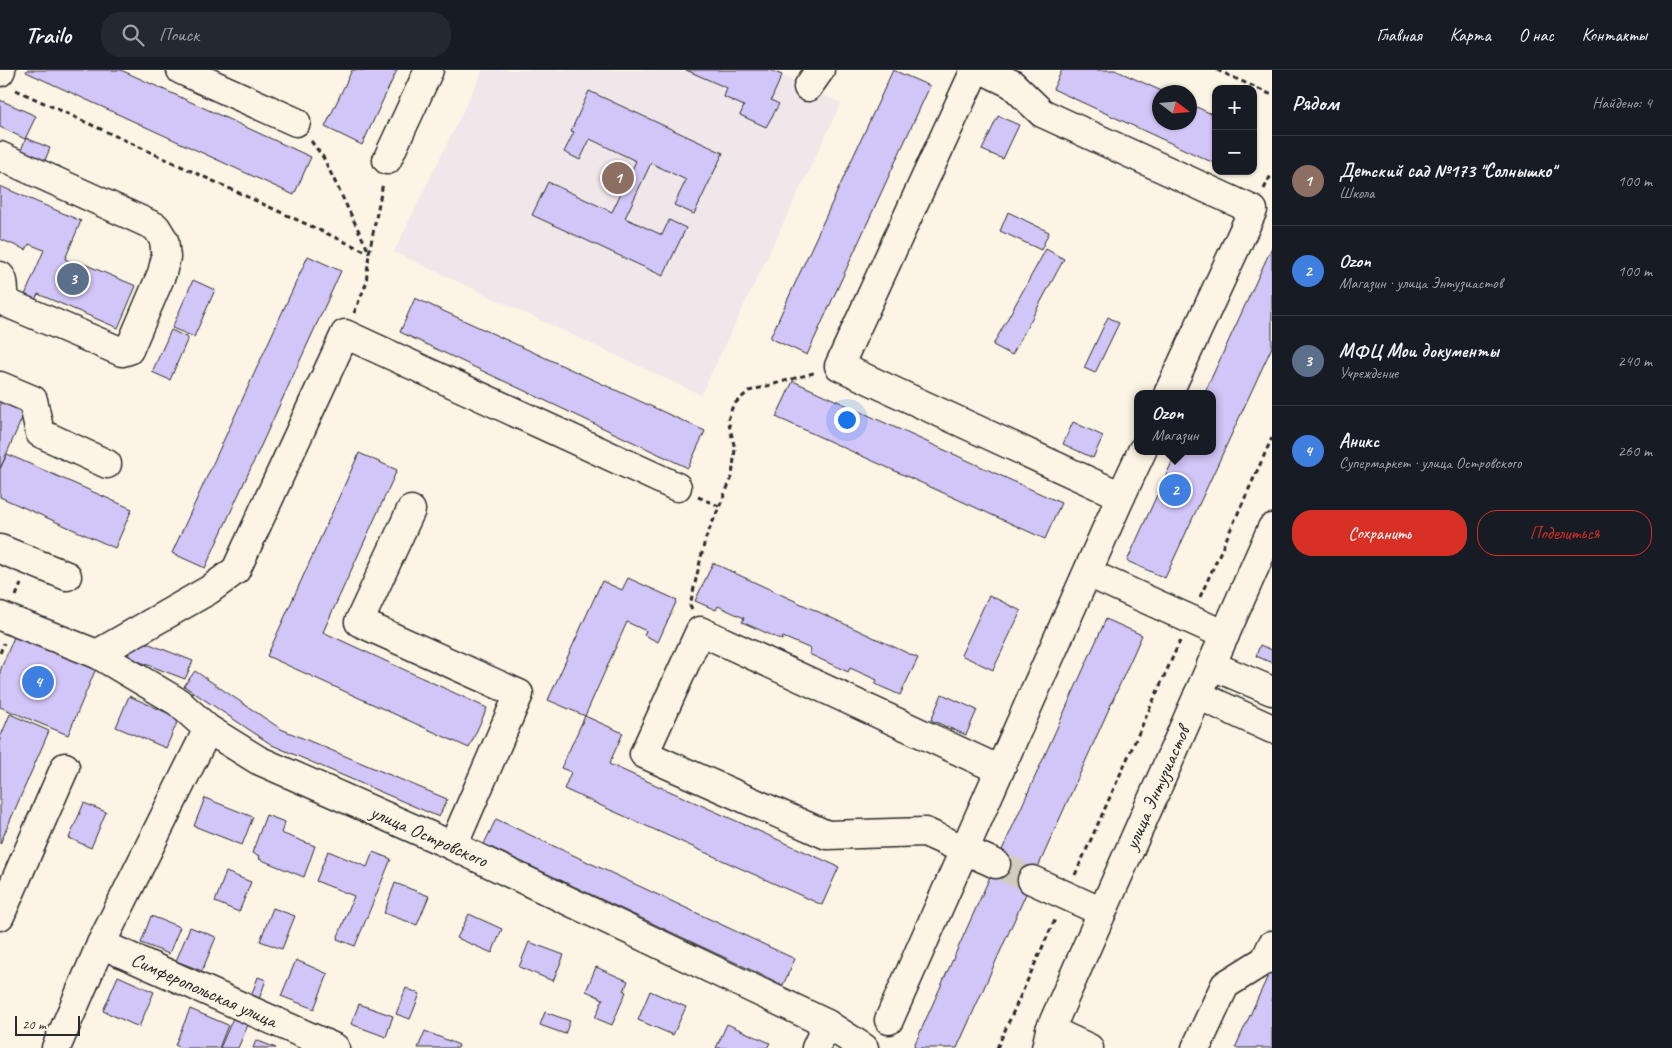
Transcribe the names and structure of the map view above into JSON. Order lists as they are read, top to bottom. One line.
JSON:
{"streets":{"street":["улица Энтузиастов","улица Островского","Симферопольская улица"]},"scale_bar":"20 m","north":"right","page":{"header":"Trailo","search":"Поиск","nav":["Главная","Карта","О нас","Контакты"],"heading":["Рядом","Найдено: 4"],"map_buttons":["+","−"],"list":[{"mark":"1","name":"Детский сад №173 \"Солнышко\"","note":"Школа","value":"100 m"},{"mark":"2","name":"Ozon","note":"Магазин · улица Энтузиастов","value":"100 m"},{"mark":"3","name":"МФЦ Мои документы","note":"Учреждение","value":"240 m"},{"mark":"4","name":"Аникс","note":"Супермаркет · улица Островского","value":"260 m"}],"pins":["1","3","2","4"],"popup":["Ozon","Магазин"],"buttons":["Сохранить","Поделиться"],"scale":"20 m"}}
